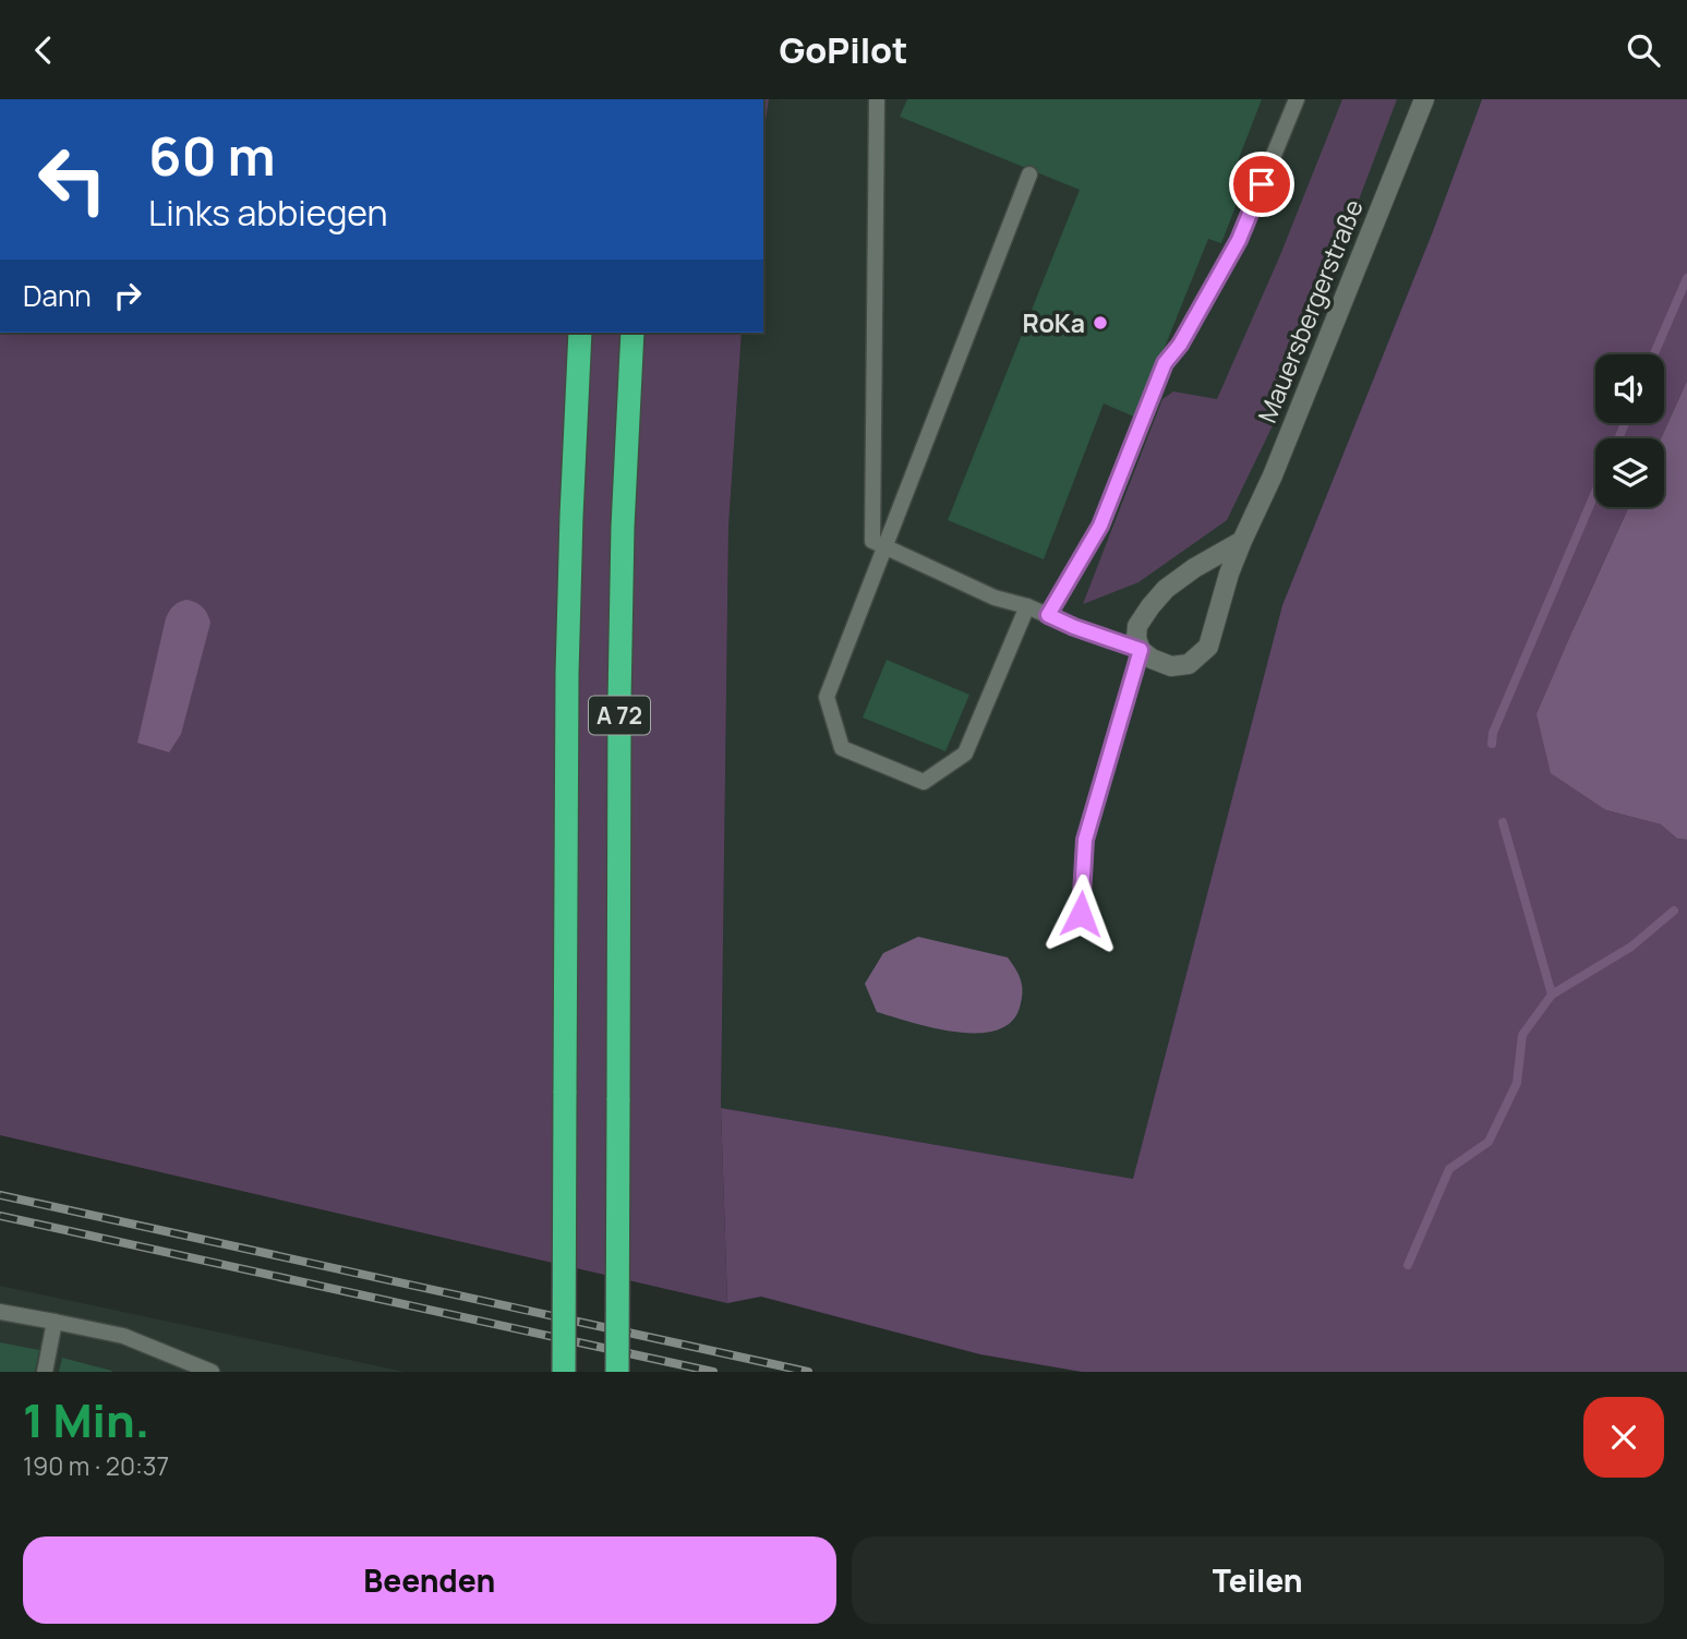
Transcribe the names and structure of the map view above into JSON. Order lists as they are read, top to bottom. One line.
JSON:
{"streets":{"highway":["A 72"],"street":["Mauersbergerstraße"]},"places":["RoKa"],"page":{"header":"GoPilot","turn":["60 m","Links abbiegen"],"then":"Dann","heading":["1 Min.","190 m · 20:37"],"buttons":["Beenden","Teilen"]}}
